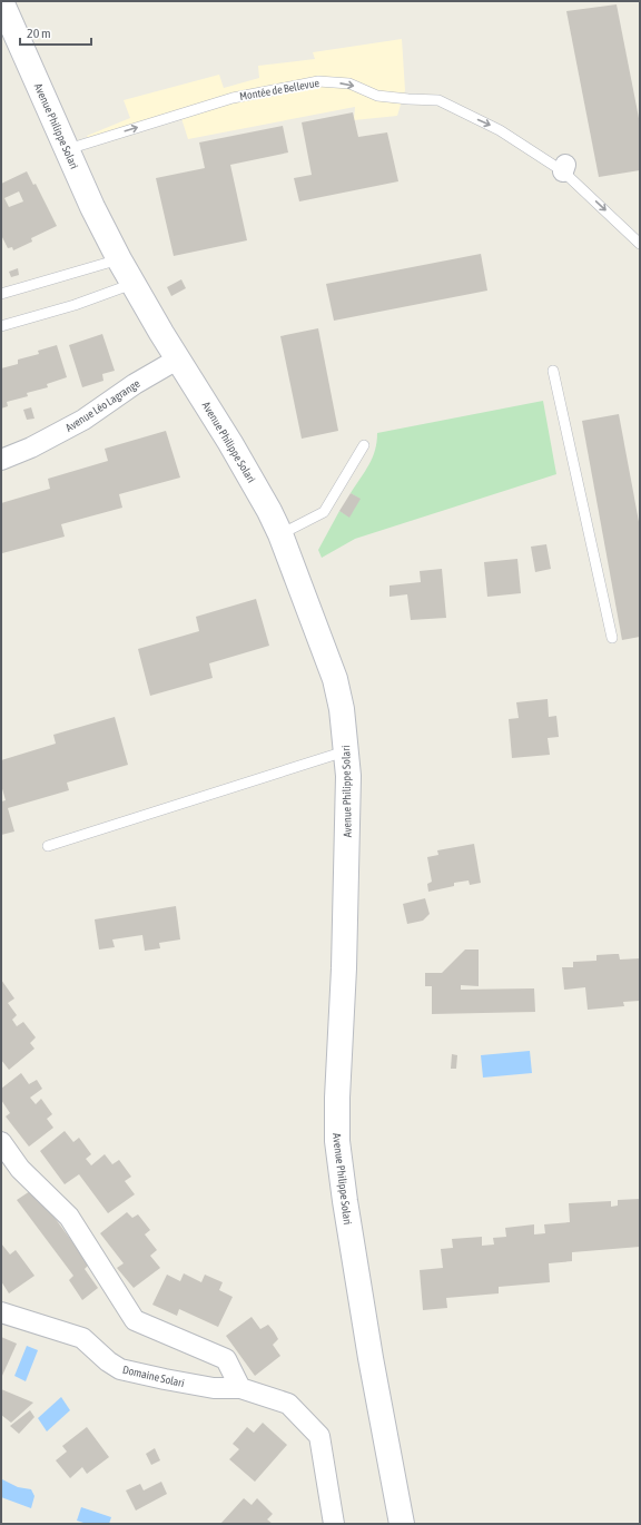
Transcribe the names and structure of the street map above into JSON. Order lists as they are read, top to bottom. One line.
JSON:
{"streets":{"main road":["Avenue Philippe Solari"],"street":["Avenue Léo Lagrange","Domaine Solari"],"lane":["Montée de Bellevue"]},"crossings":[["Montée de Bellevue","Avenue Philippe Solari"],["Avenue Philippe Solari","Avenue Léo Lagrange"]],"one_way":["Montée de Bellevue"],"scale_bar":"20 m"}
